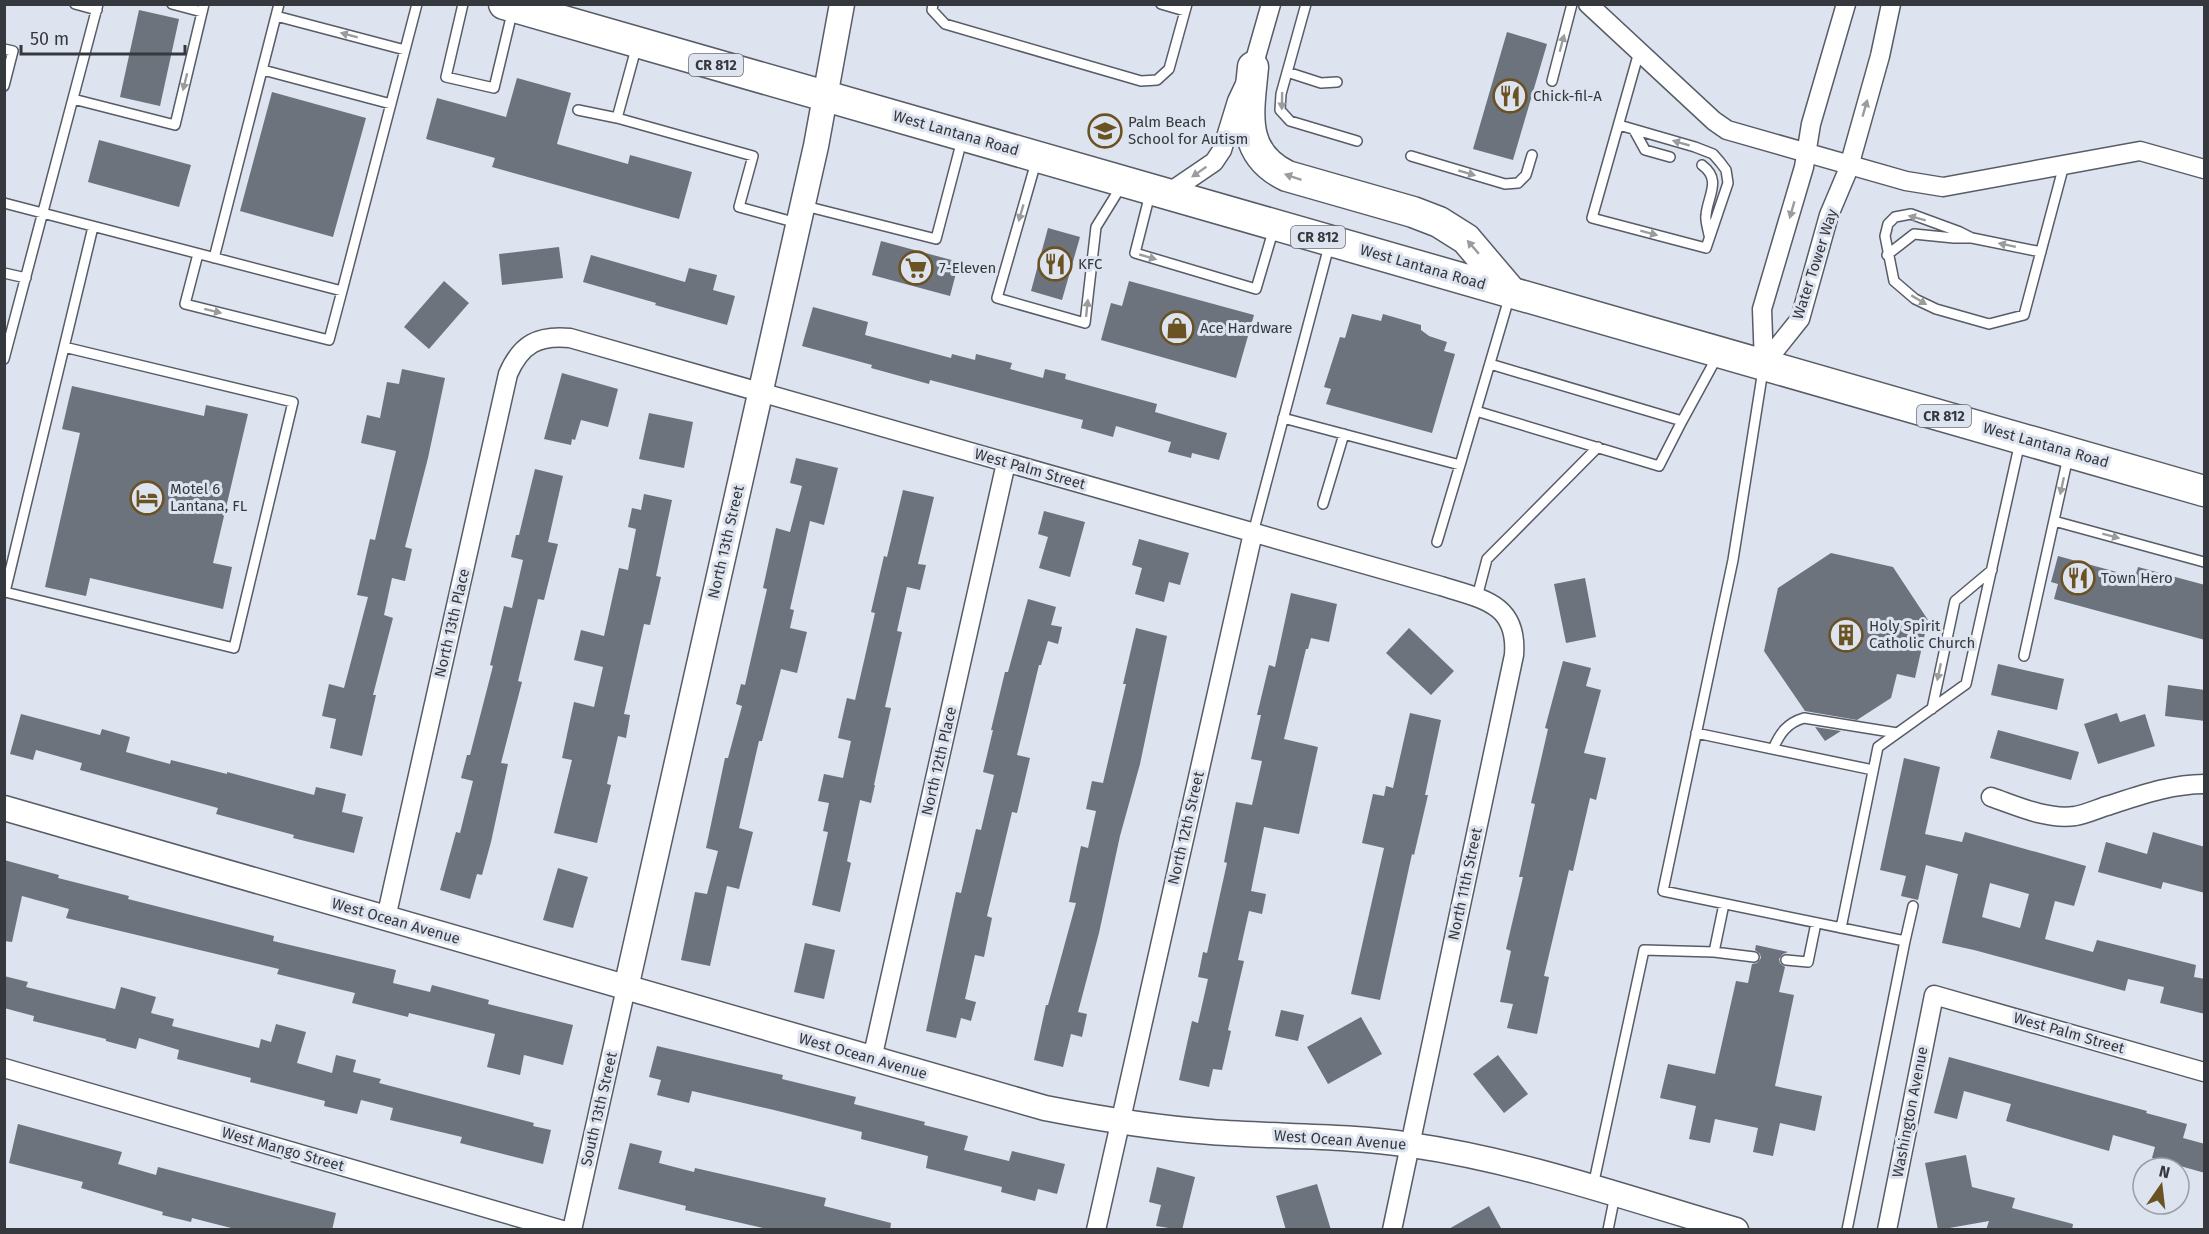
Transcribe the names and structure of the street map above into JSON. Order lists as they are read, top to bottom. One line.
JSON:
{"streets":{"main road":["CR 812","West Lantana Road"],"street":["Water Tower Way","West Palm Street","North 13th Street","North 13th Place","North 12th Place","North 12th Street","North 11th Street","West Ocean Avenue","South 13th Street","Washington Avenue","West Mango Street"]},"crossings":[["West Lantana Road","Water Tower Way"],["West Lantana Road","North 13th Street"],["West Palm Street","North 13th Street"],["West Palm Street","North 13th Place"],["West Palm Street","North 12th Place"],["West Palm Street","North 12th Street"],["West Palm Street","North 11th Street"],["West Palm Street","Washington Avenue"],["North 13th Street","West Ocean Avenue"],["North 13th Street","South 13th Street"],["North 13th Place","West Ocean Avenue"],["North 12th Place","West Ocean Avenue"],["North 12th Street","West Ocean Avenue"],["North 11th Street","West Ocean Avenue"],["West Ocean Avenue","South 13th Street"]],"places":{"restaurant":["Chick-fil-A","KFC","Town Hero"],"school or university":["Palm Beach School for Autism"],"supermarket":["7-Eleven"],"shop":["Ace Hardware"],"hotel":["Motel 6 Lantana, FL"],"building":["Holy Spirit Catholic Church"]},"scale_bar":"50 m","north":"top"}
